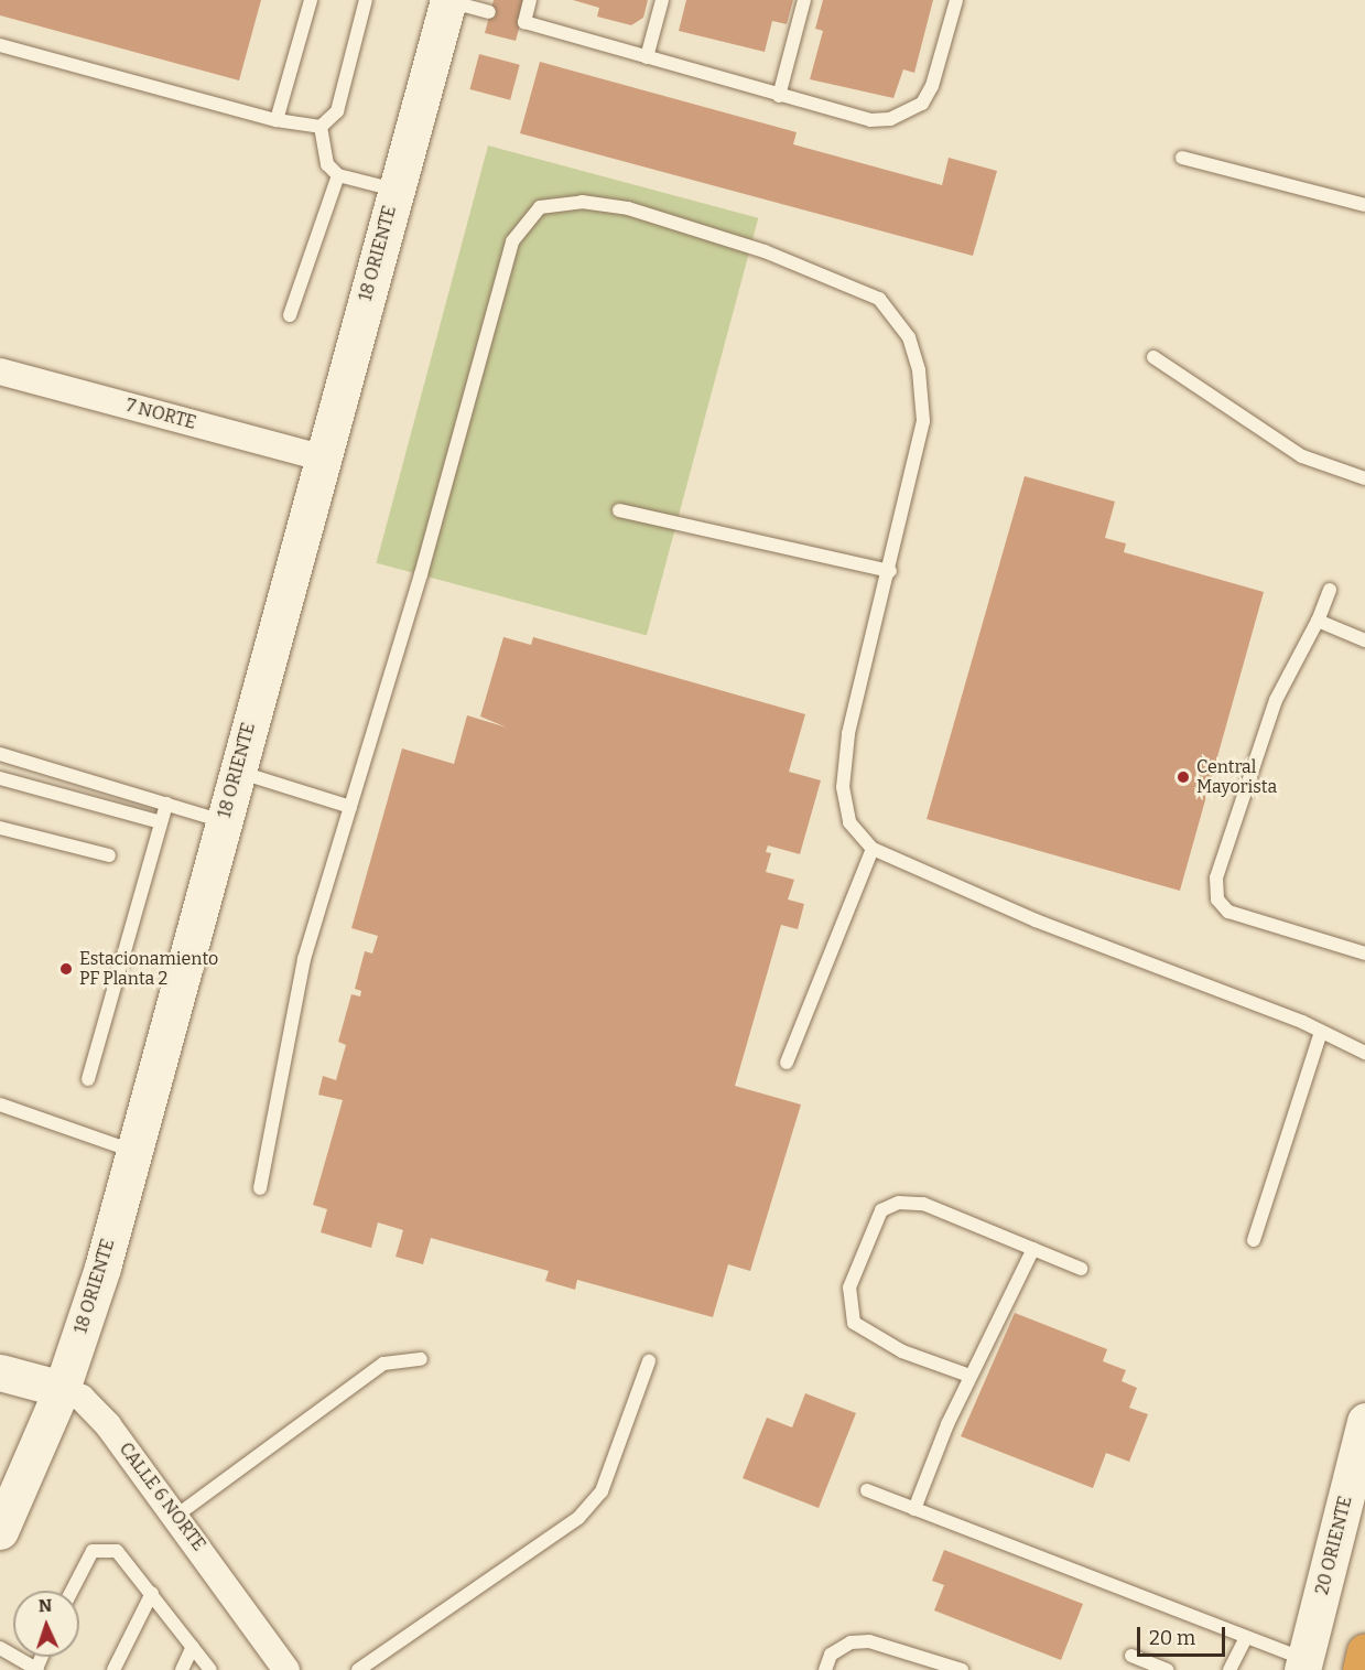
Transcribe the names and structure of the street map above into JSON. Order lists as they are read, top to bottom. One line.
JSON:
{"streets":{"street":["18 ORIENTE","7 NORTE","CALLE 6 NORTE","20 ORIENTE"]},"crossings":[["18 ORIENTE","7 NORTE"],["18 ORIENTE","CALLE 6 NORTE"]],"places":["Central Mayorista","Estacionamiento PF Planta 2"],"scale_bar":"20 m","north":"top"}
